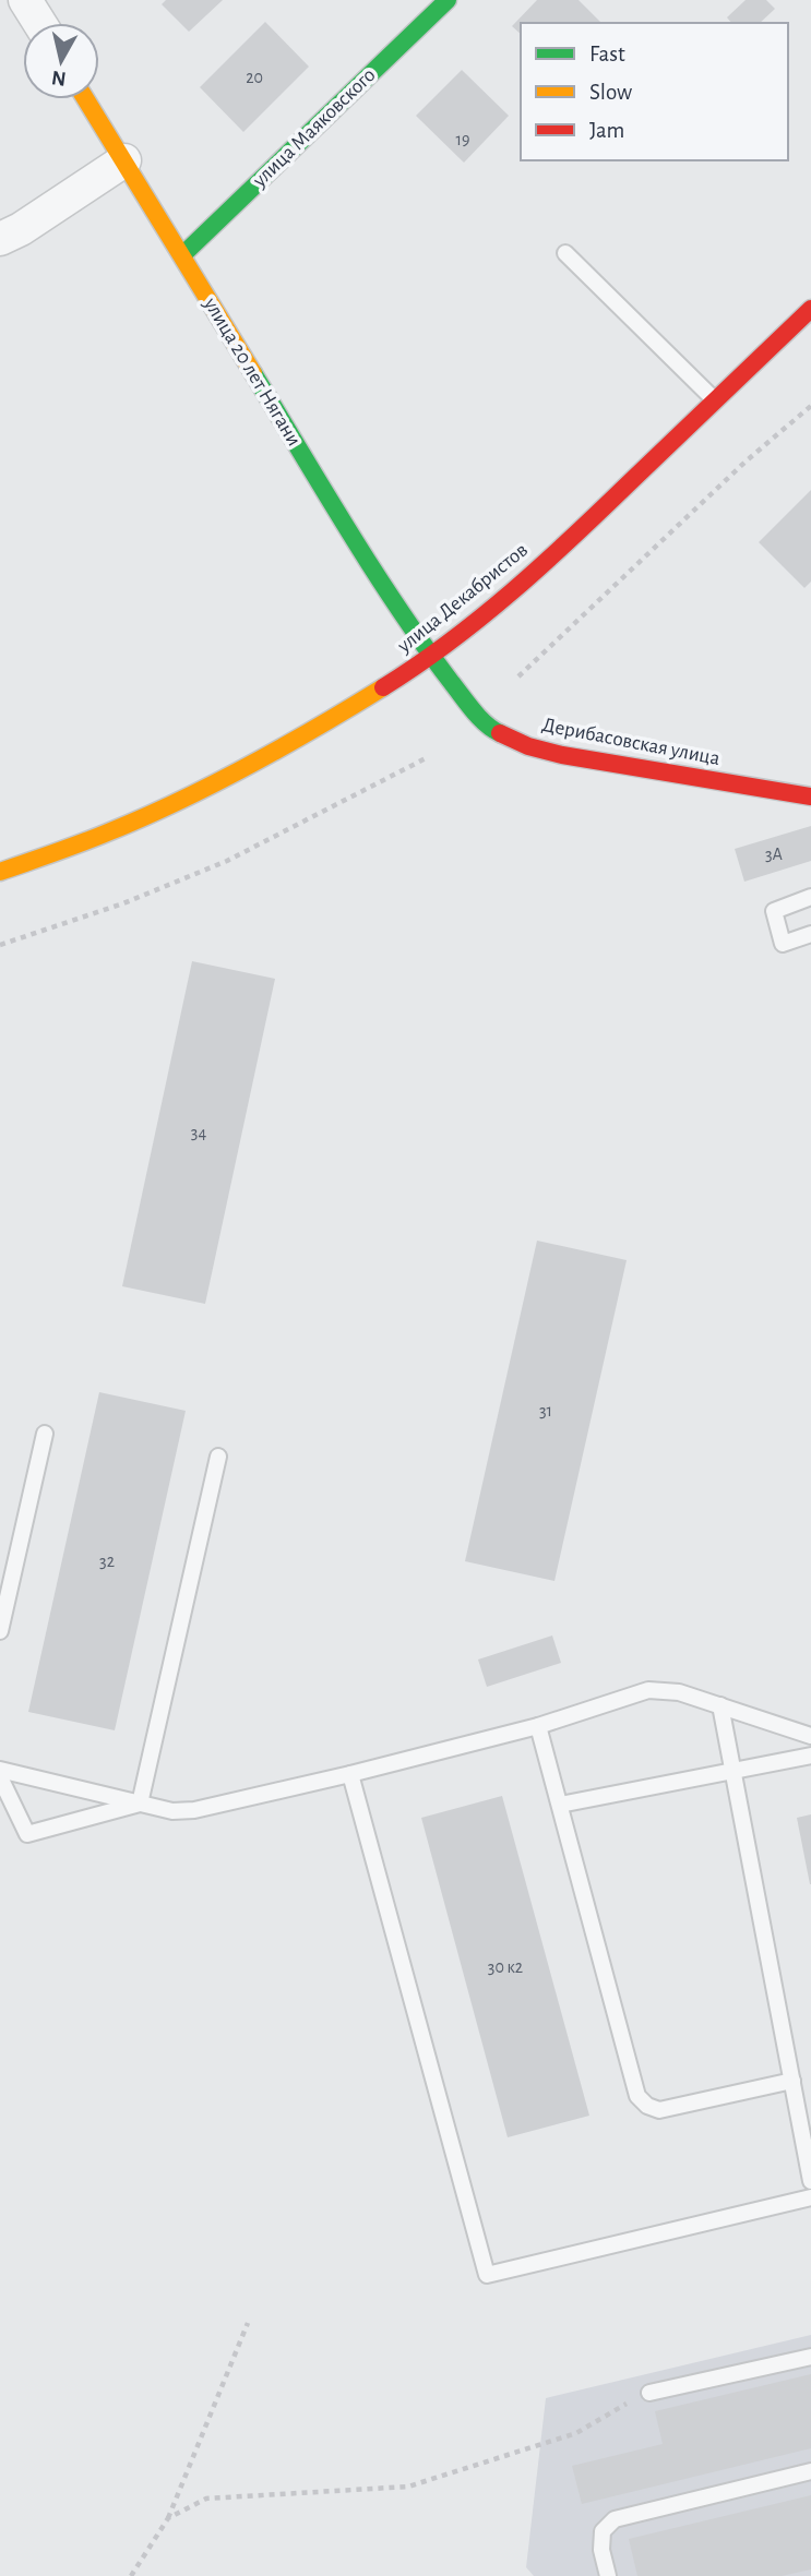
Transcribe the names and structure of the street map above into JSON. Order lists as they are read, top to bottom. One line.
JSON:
{"streets":{"street":["улица Маяковского","улица 20 лет Нягани","улица Декабристов","Дерибасовская улица"]},"crossings":[["улица Маяковского","улица 20 лет Нягани"],["улица 20 лет Нягани","улица Декабристов"],["улица 20 лет Нягани","Дерибасовская улица"],["улица Декабристов","Дерибасовская улица"]],"house_numbers":["20","19","3А","34","31","32","30 к2"],"legend":["Fast","Slow","Jam"],"north":"bottom"}
